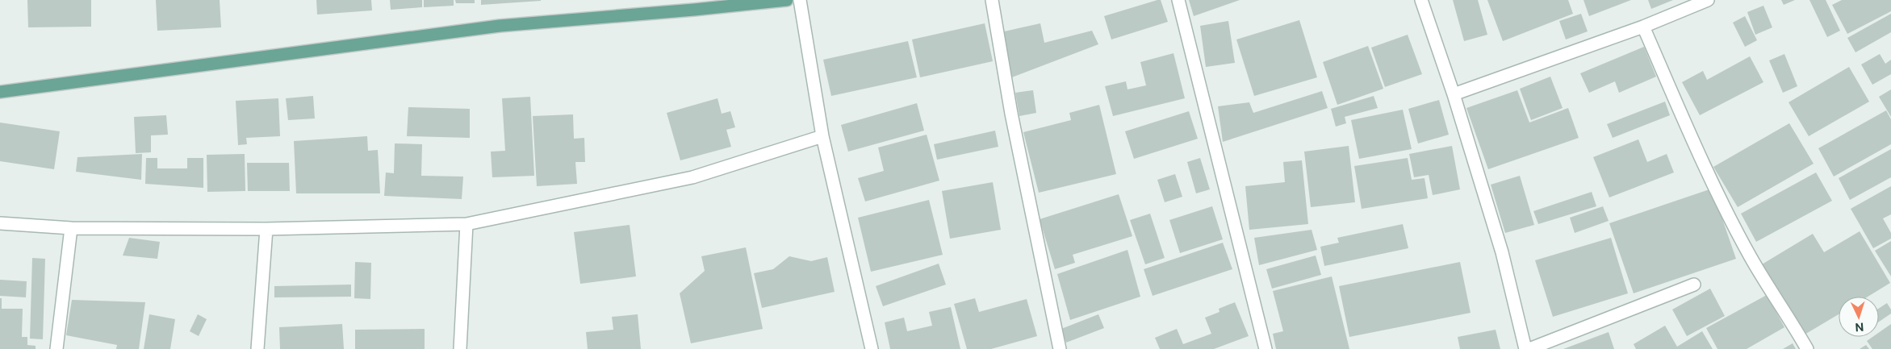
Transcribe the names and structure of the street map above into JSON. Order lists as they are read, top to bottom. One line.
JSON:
{"north":"bottom"}
